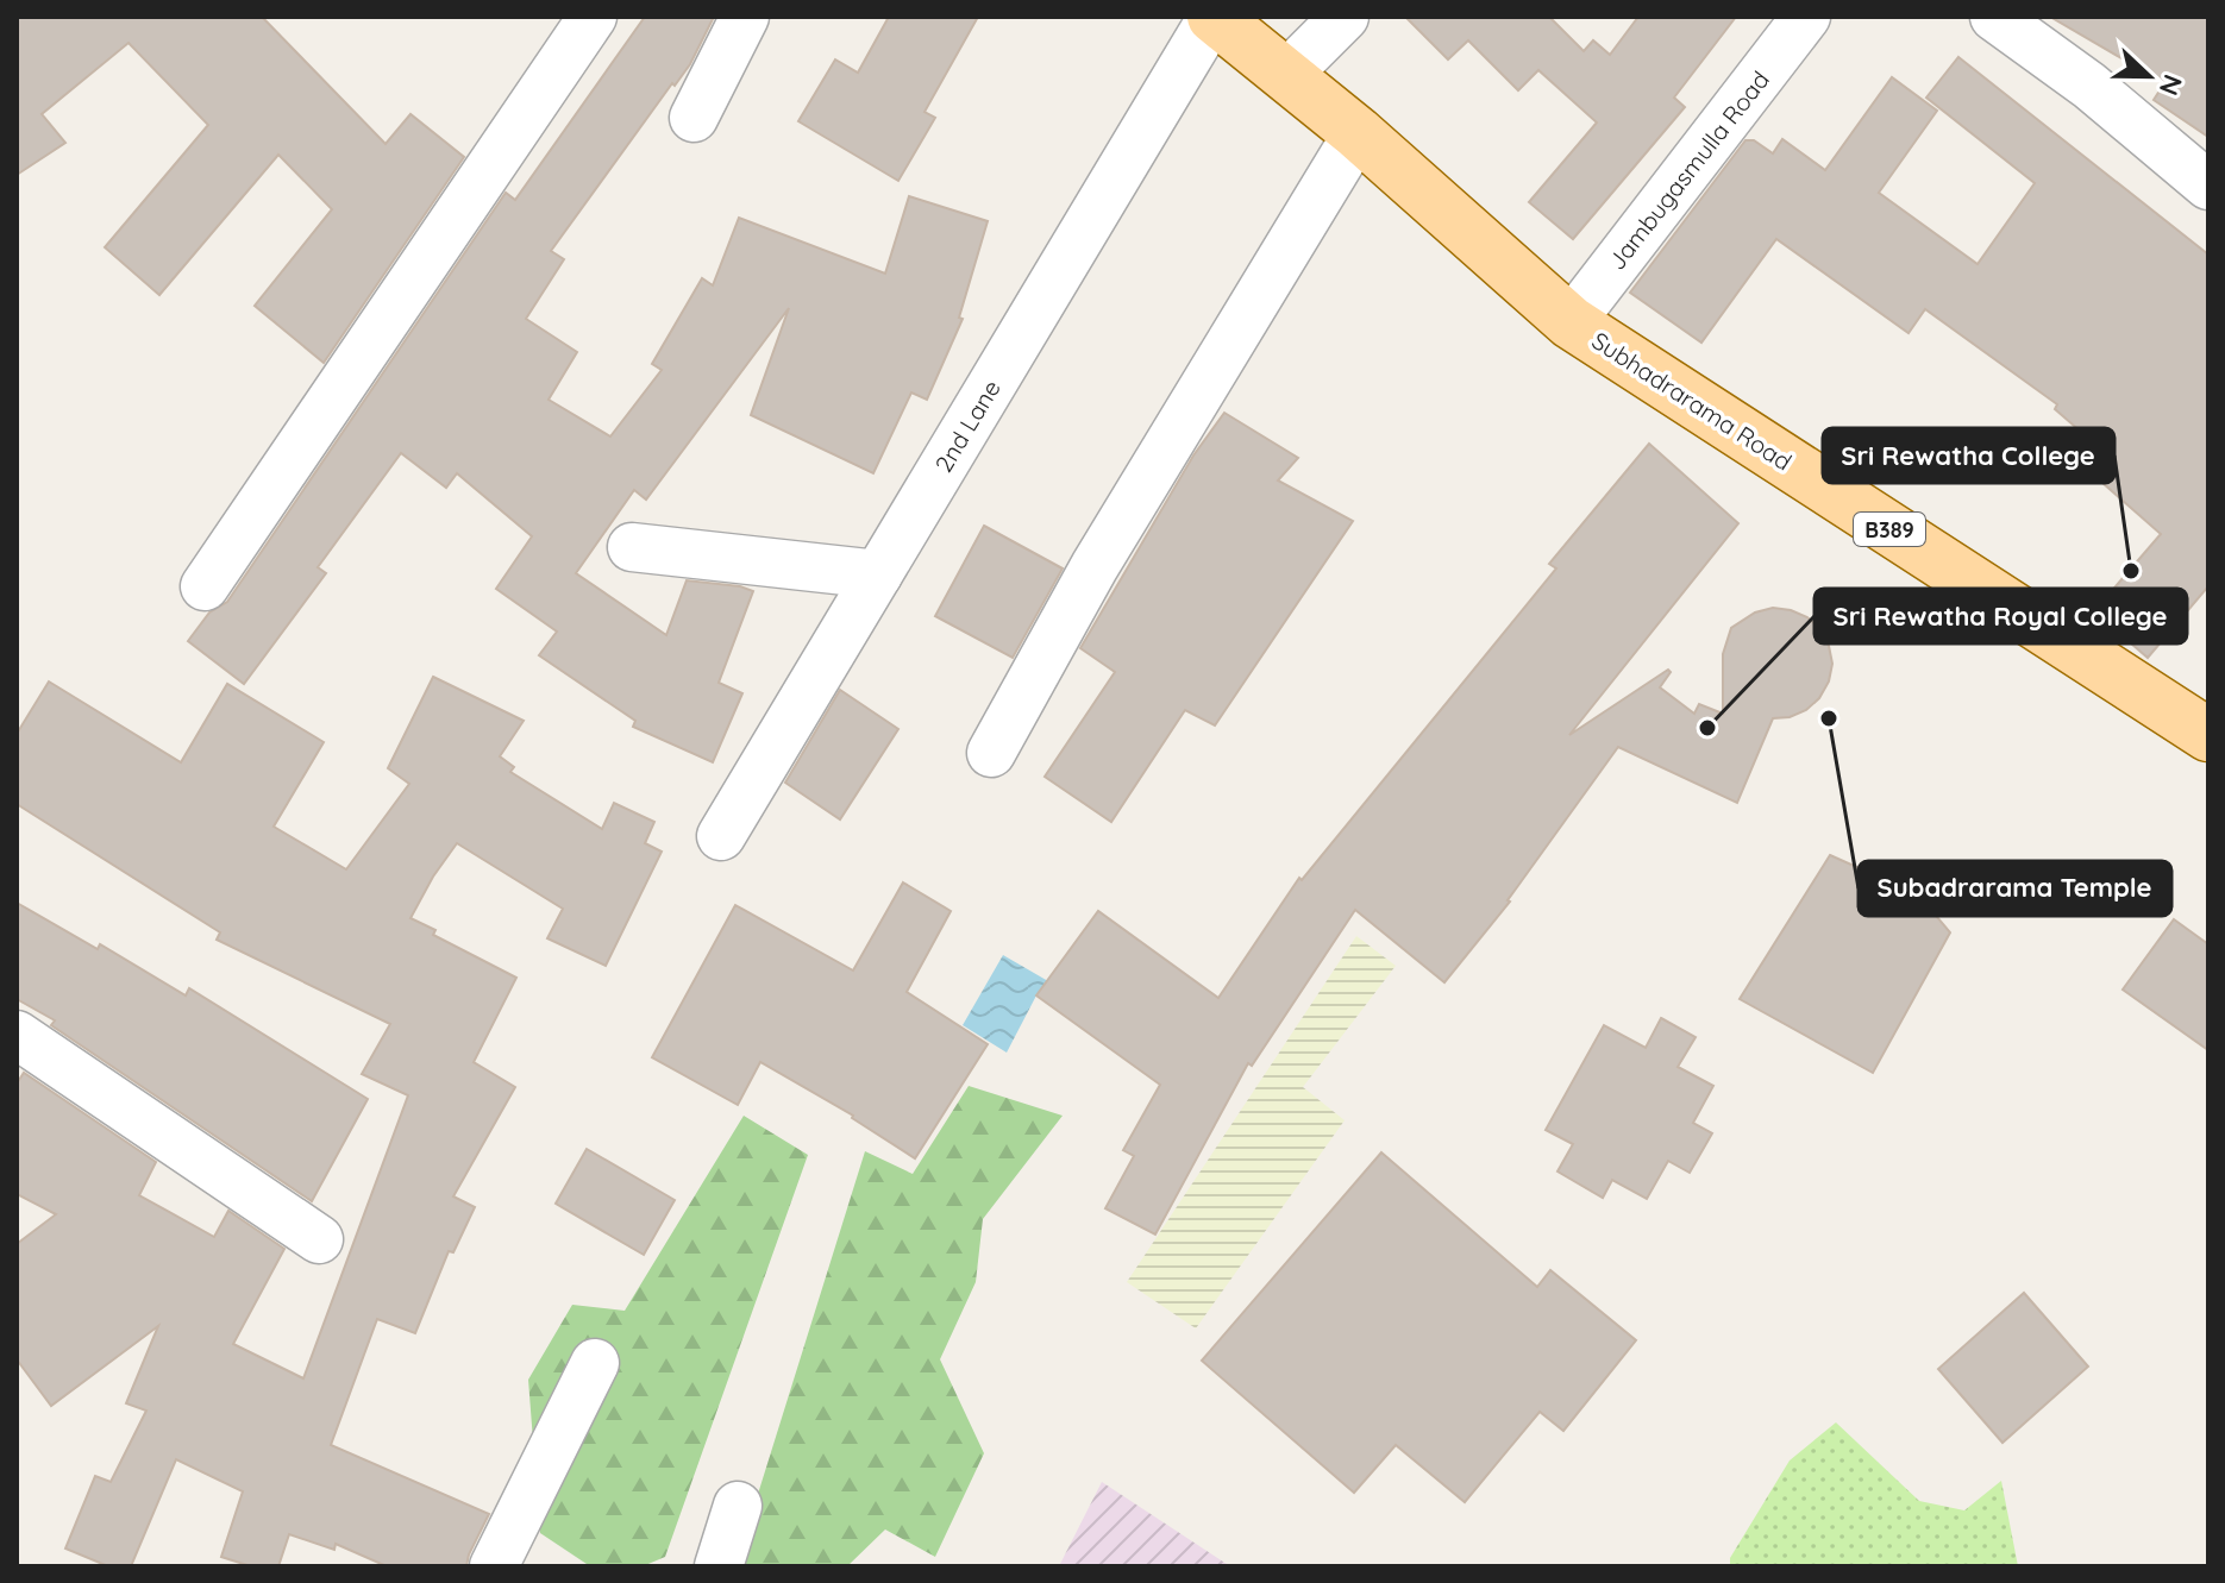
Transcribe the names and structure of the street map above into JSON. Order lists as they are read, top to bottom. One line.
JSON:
{"streets":{"main road":["Subhadrarama Road","B389"],"street":["Jambugasmulla Road","2nd Lane"]},"crossings":[["Jambugasmulla Road","Subhadrarama Road"],["Subhadrarama Road","2nd Lane"]],"places":["Sri Rewatha College","Subadrarama Temple","Sri Rewatha Royal College"],"north":"right"}
